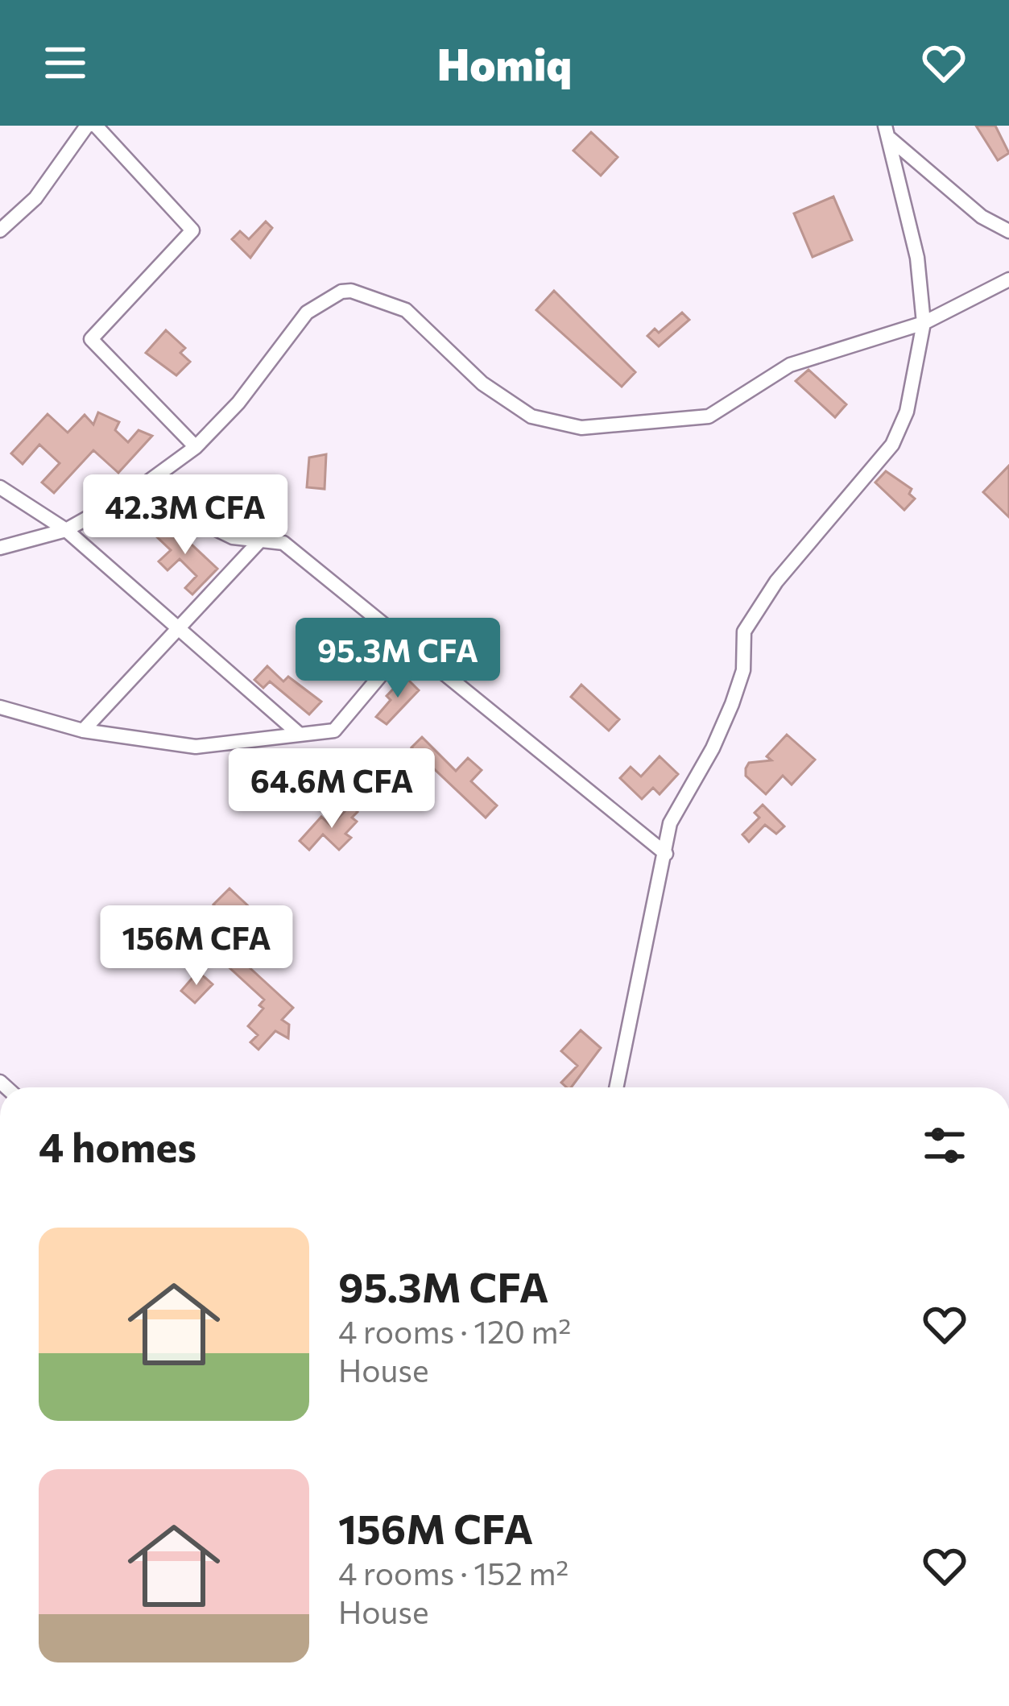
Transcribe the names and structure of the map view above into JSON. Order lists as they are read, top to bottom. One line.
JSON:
{"page":{"header":"Homiq","price":["42.3M CFA","95.3M CFA","64.6M CFA","156M CFA"],"heading":"4 homes","list":[{"name":"95.3M CFA","note":"4 rooms · 120 m² · House"},{"name":"156M CFA","note":"4 rooms · 152 m² · House"}]}}
